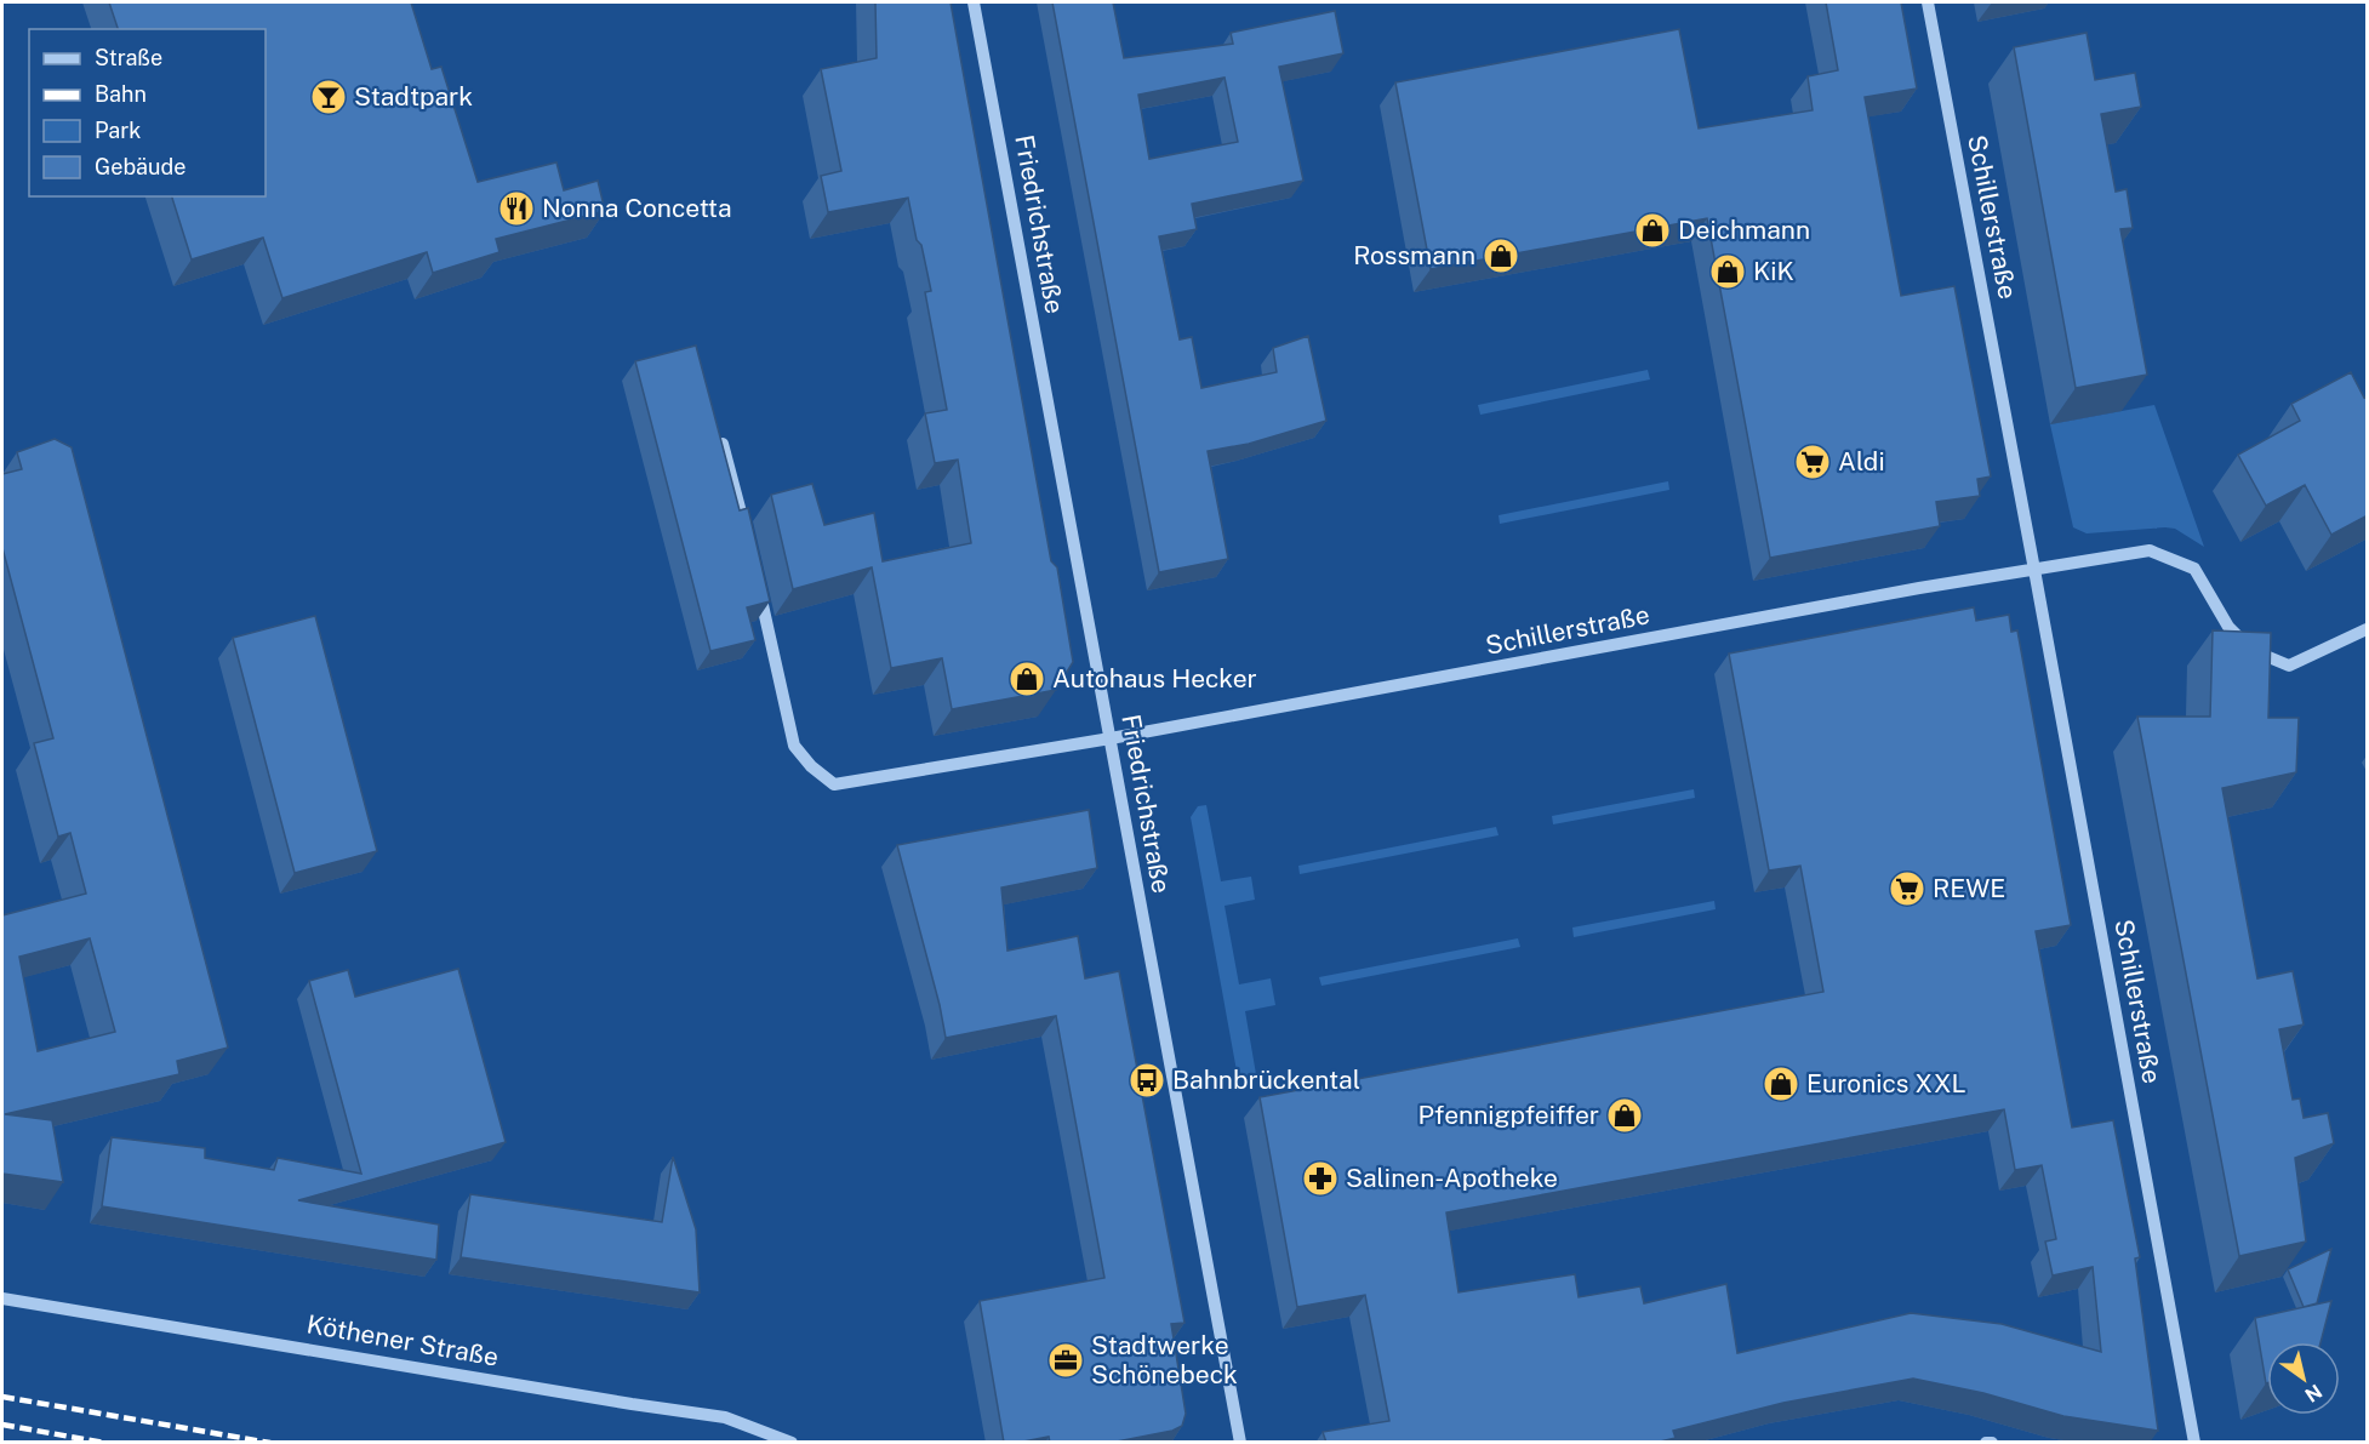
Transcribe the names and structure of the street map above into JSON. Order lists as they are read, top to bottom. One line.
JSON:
{"streets":{"street":["Schillerstraße","Friedrichstraße","Köthener Straße"]},"crossings":[["Schillerstraße","Friedrichstraße"]],"places":{"bar":["Stadtpark"],"restaurant":["Nonna Concetta"],"shop":["Deichmann","Rossmann","KiK","Autohaus Hecker","Euronics XXL","Pfennigpfeiffer"],"supermarket":["Aldi","REWE"],"bus stop":["Bahnbrückental"],"pharmacy":["Salinen-Apotheke"],"office":["Stadtwerke Schönebeck"]},"legend":["Straße","Bahn","Park","Gebäude"],"north":"bottom right"}
